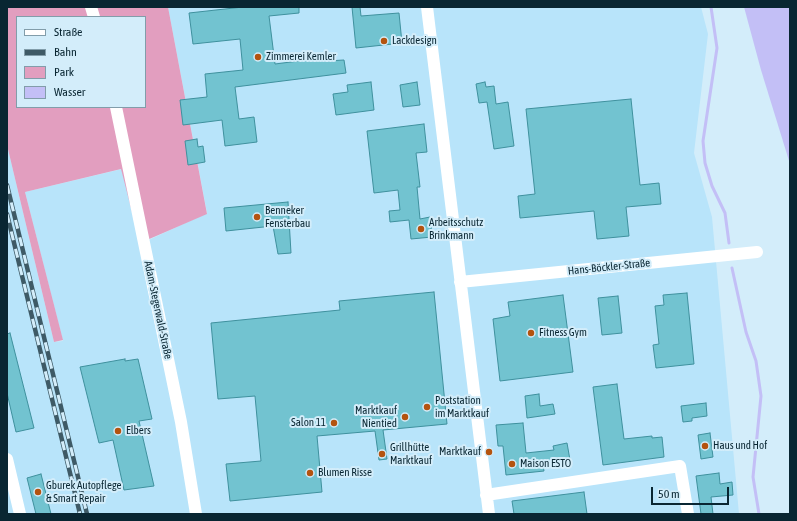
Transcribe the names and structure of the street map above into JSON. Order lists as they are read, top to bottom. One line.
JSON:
{"streets":{"street":["Hans-Böckler-Straße","Adam-Stegerwald-Straße"]},"places":["Lackdesign","Zimmerei Kemler","Benneker Fensterbau","Arbeitsschutz Brinkmann","Fitness Gym","Poststation im Marktkauf","Marktkauf Nientied","Salon 11","Elbers","Haus und Hof","Marktkauf","Grillhütte Marktkauf","Maison ESTO","Blumen Risse","Gburek Autopflege & Smart Repair"],"legend":["Straße","Bahn","Park","Wasser"],"scale_bar":"50 m"}
